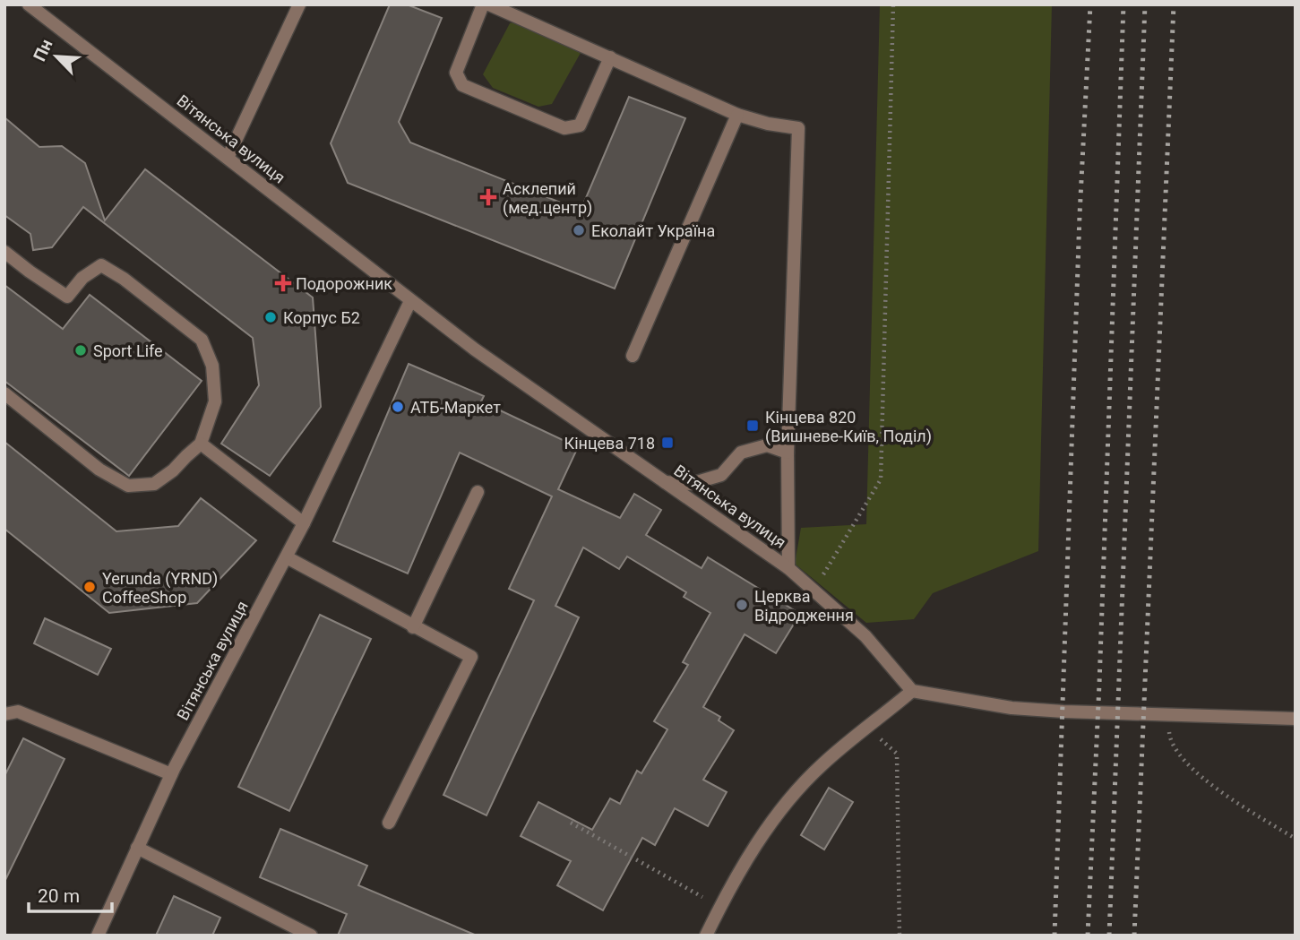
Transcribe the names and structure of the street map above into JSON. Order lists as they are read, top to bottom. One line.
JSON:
{"streets":{"street":["Вітянська вулиця"]},"places":{"health":["Асклепий (мед.центр)","Подорожник"],"other":["Еколайт Україна","Корпус Б2","Sport Life","АТБ-Маркет","Yerunda (YRND) CoffeeShop","Церква Відродження"],"transit":["Кінцева 820 (Вишневе-Київ, Поділ)","Кінцева 718"]},"scale_bar":"20 m","north":"top left"}
